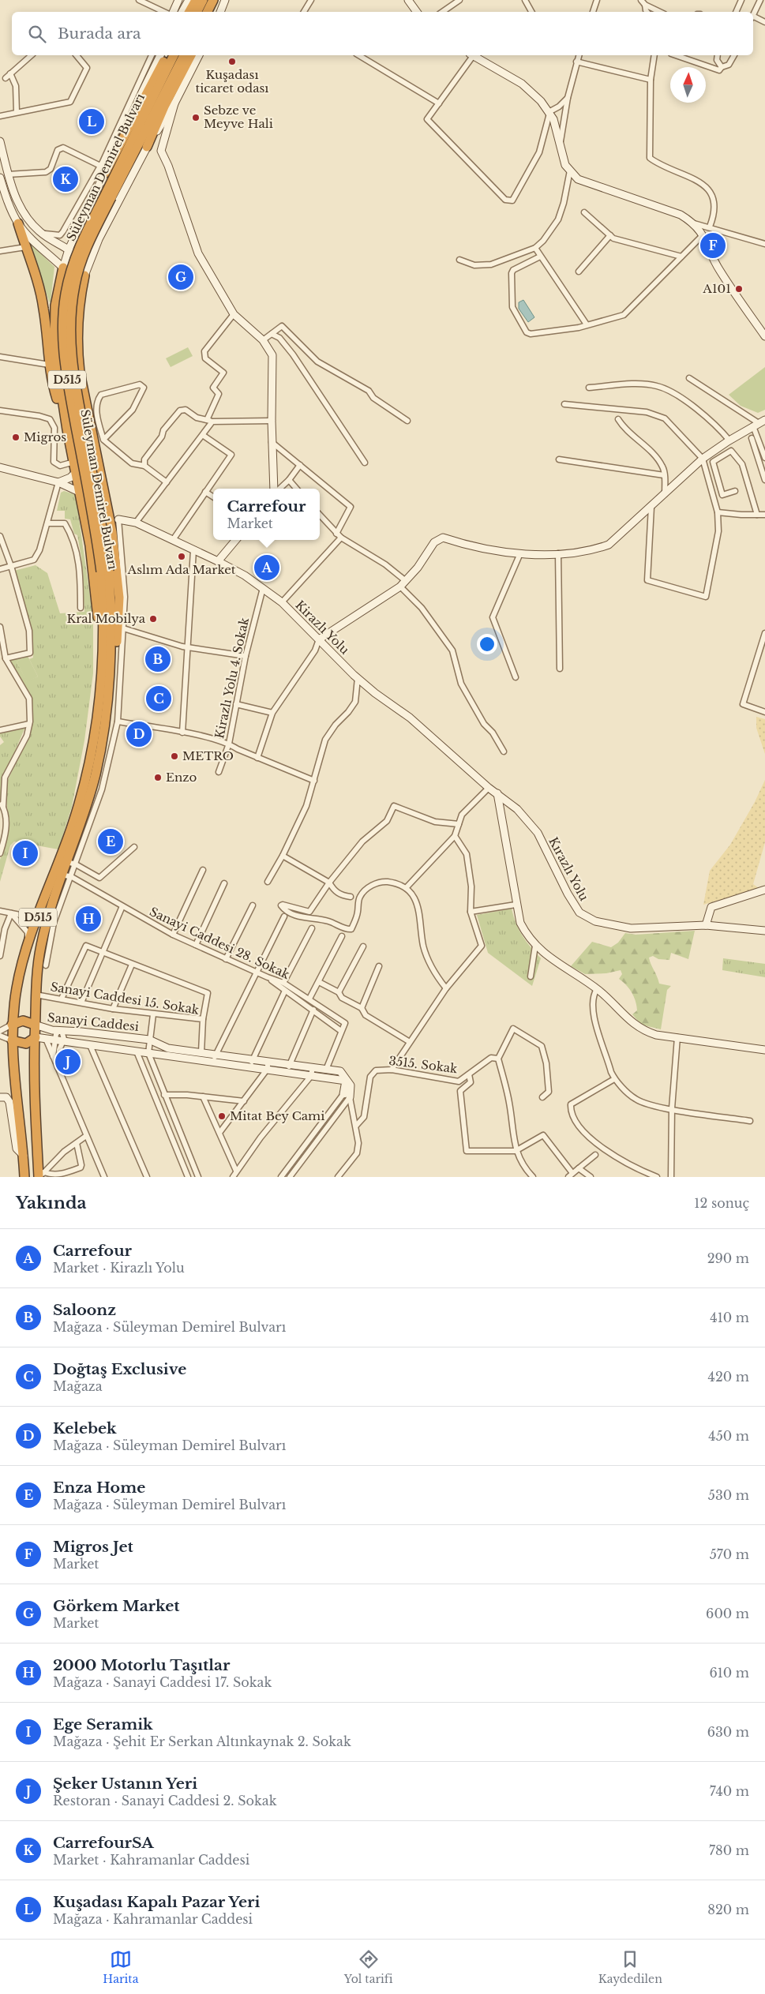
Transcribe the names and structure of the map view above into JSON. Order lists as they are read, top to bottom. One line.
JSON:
{"streets":{"highway":["Süleyman Demirel Bulvarı","D515"],"street":["Kirazlı Yolu","Kirazlı Yolu 4. Sokak","Kırazlı Yolu","Sanayi Caddesi 28. Sokak","Sanayi Caddesi 15. Sokak","Sanayi Caddesi","3515. Sokak"]},"crossings":[["Süleyman Demirel Bulvarı","Sanayi Caddesi 28. Sokak"],["Süleyman Demirel Bulvarı","Sanayi Caddesi 15. Sokak"],["Süleyman Demirel Bulvarı","Sanayi Caddesi"],["Kirazlı Yolu","Kirazlı Yolu 4. Sokak"],["Kirazlı Yolu","Kırazlı Yolu"],["Sanayi Caddesi 15. Sokak","Sanayi Caddesi"]],"places":["Kuşadası ticaret odası","Sebze ve Meyve Hali","A101","Migros","Aslım Ada Market","Kral Mobilya","METRO","Enzo","Mitat Bey Cami"],"north":"top","page":{"search":"Burada ara","pins":["L","K","F","G","A","B","C","D","E","I","H","J"],"popup":["Carrefour","Market"],"heading":["Yakında","12 sonuç"],"list":[{"mark":"A","name":"Carrefour","note":"Market · Kirazlı Yolu","value":"290 m"},{"mark":"B","name":"Saloonz","note":"Mağaza · Süleyman Demirel Bulvarı","value":"410 m"},{"mark":"C","name":"Doğtaş Exclusive","note":"Mağaza","value":"420 m"},{"mark":"D","name":"Kelebek","note":"Mağaza · Süleyman Demirel Bulvarı","value":"450 m"},{"mark":"E","name":"Enza Home","note":"Mağaza · Süleyman Demirel Bulvarı","value":"530 m"},{"mark":"F","name":"Migros Jet","note":"Market","value":"570 m"},{"mark":"G","name":"Görkem Market","note":"Market","value":"600 m"},{"mark":"H","name":"2000 Motorlu Taşıtlar","note":"Mağaza · Sanayi Caddesi 17. Sokak","value":"610 m"},{"mark":"I","name":"Ege Seramik","note":"Mağaza · Şehit Er Serkan Altınkaynak 2. Sokak","value":"630 m"},{"mark":"J","name":"Şeker Ustanın Yeri","note":"Restoran · Sanayi Caddesi 2. Sokak","value":"740 m"},{"mark":"K","name":"CarrefourSA","note":"Market · Kahramanlar Caddesi","value":"780 m"},{"mark":"L","name":"Kuşadası Kapalı Pazar Yeri","note":"Mağaza · Kahramanlar Caddesi","value":"820 m"}],"nav":["Harita","Yol tarifi","Kaydedilen"]}}
